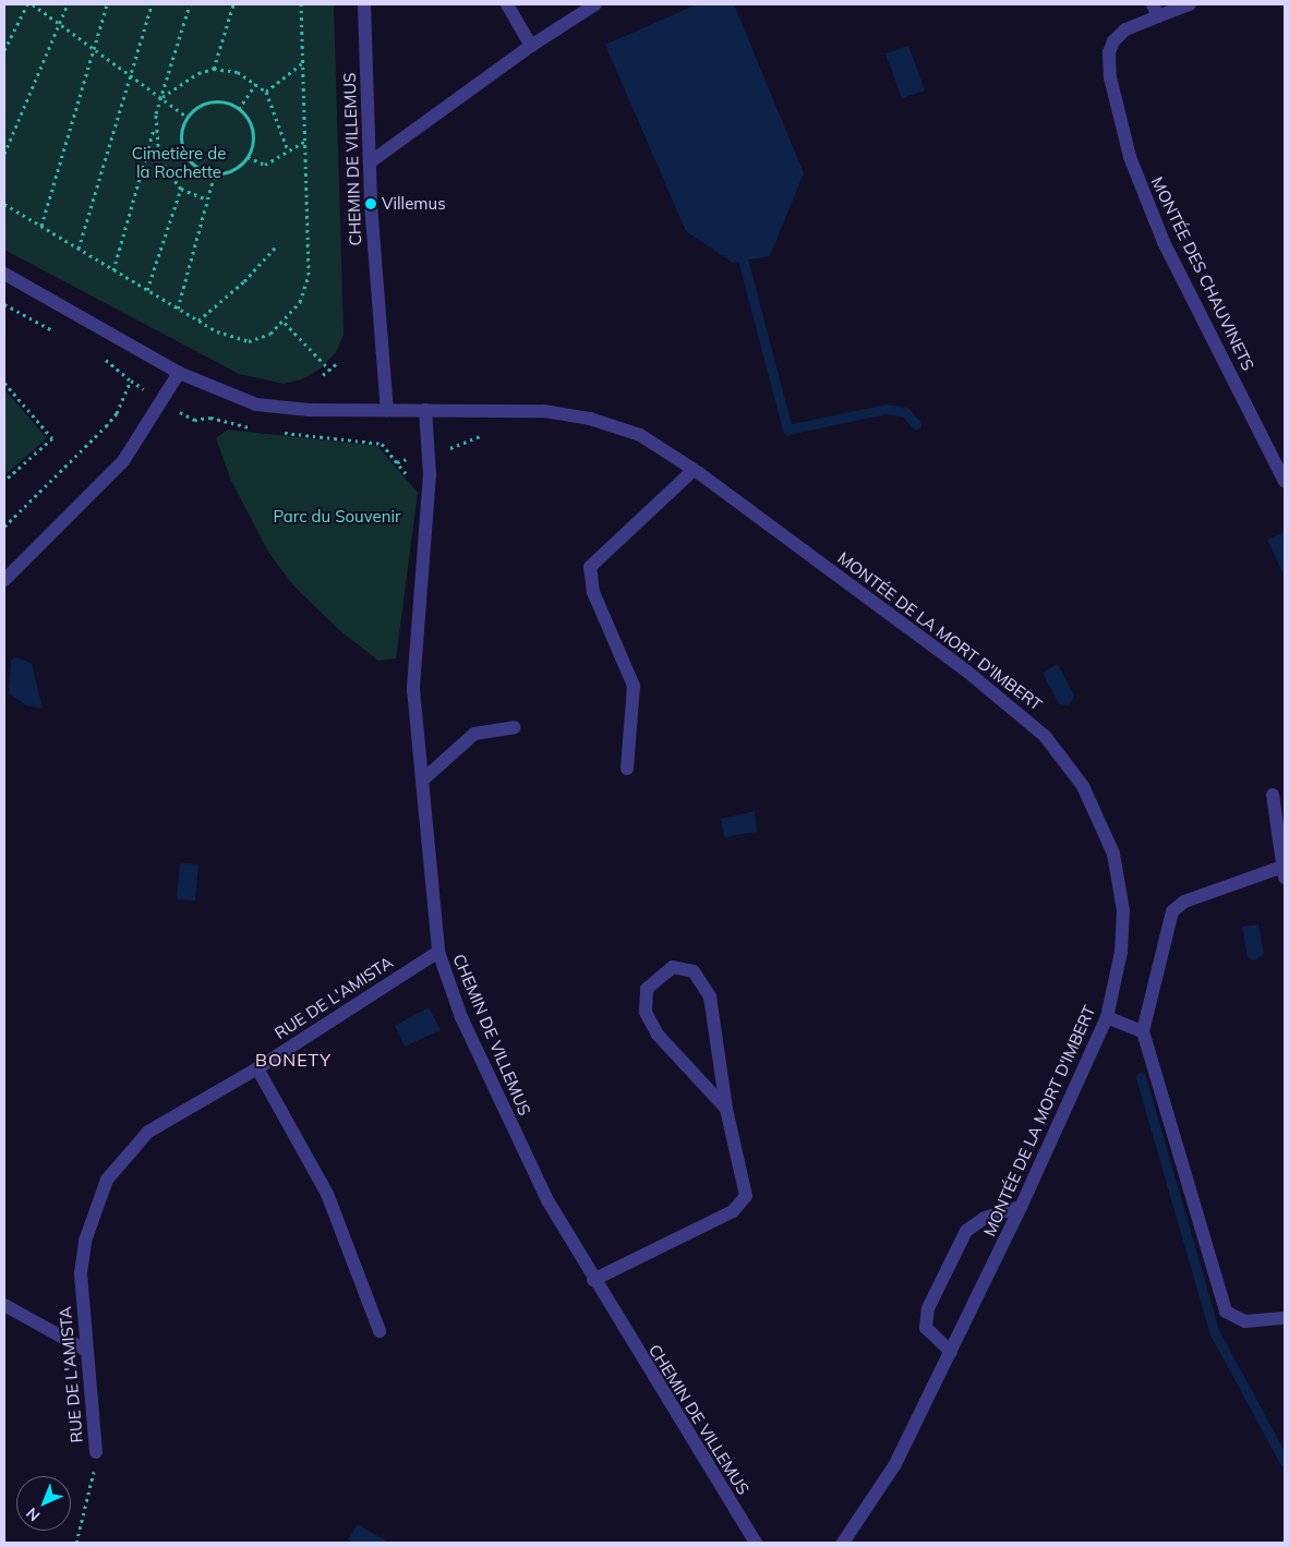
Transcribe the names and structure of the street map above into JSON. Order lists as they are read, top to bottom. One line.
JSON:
{"streets":{"street":["CHEMIN DE VILLEMUS","MONTÉE DES CHAUVINETS","MONTÉE DE LA MORT D'IMBERT","RUE DE L'AMISTA"]},"crossings":[["CHEMIN DE VILLEMUS","MONTÉE DE LA MORT D'IMBERT"],["CHEMIN DE VILLEMUS","RUE DE L'AMISTA"]],"districts":["BONETY"],"parks":["Cimetière de la Rochette","Parc du Souvenir"],"places":["Villemus"],"north":"bottom left"}
